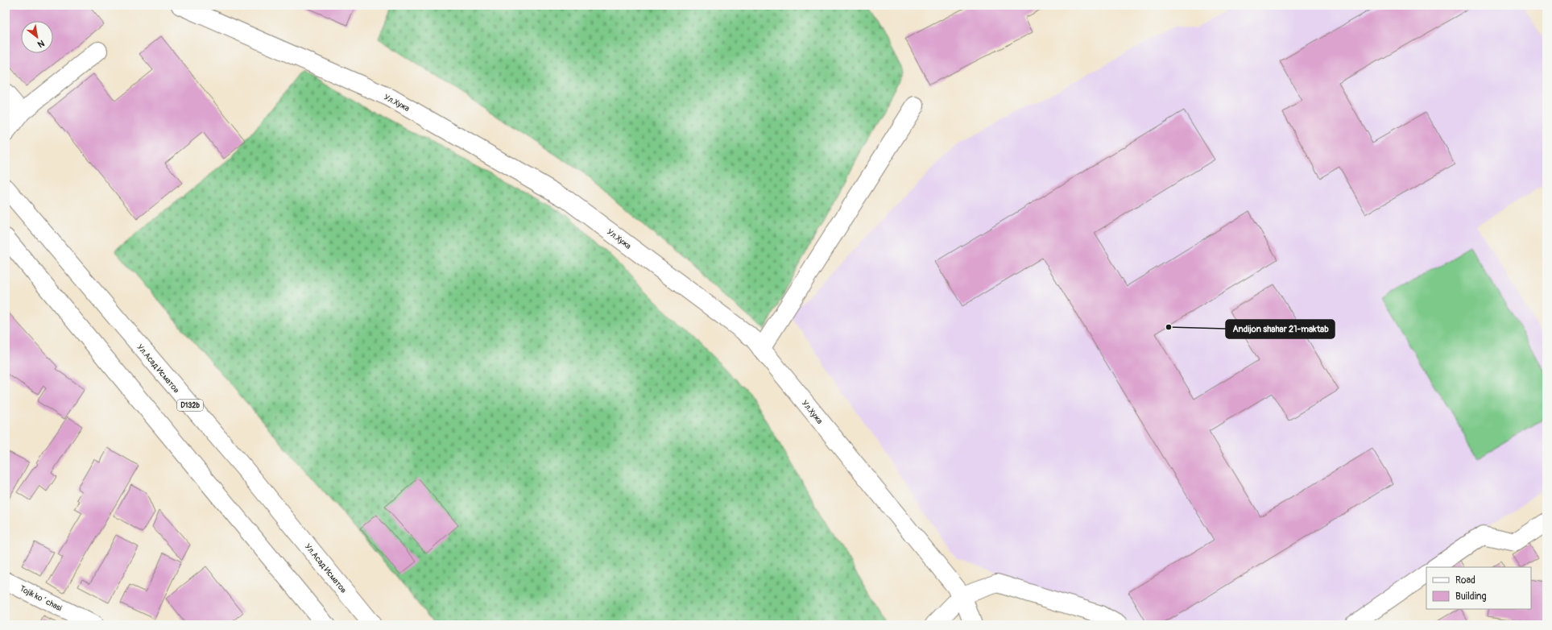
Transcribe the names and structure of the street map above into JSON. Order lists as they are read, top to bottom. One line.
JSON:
{"streets":{"street":["Ул.Хужа","Ул.Асад Исматов","D132b","Tojik koʻchasi"]},"places":["Andijon shahar 21-maktab"],"legend":["Road","Building"],"north":"bottom right"}
